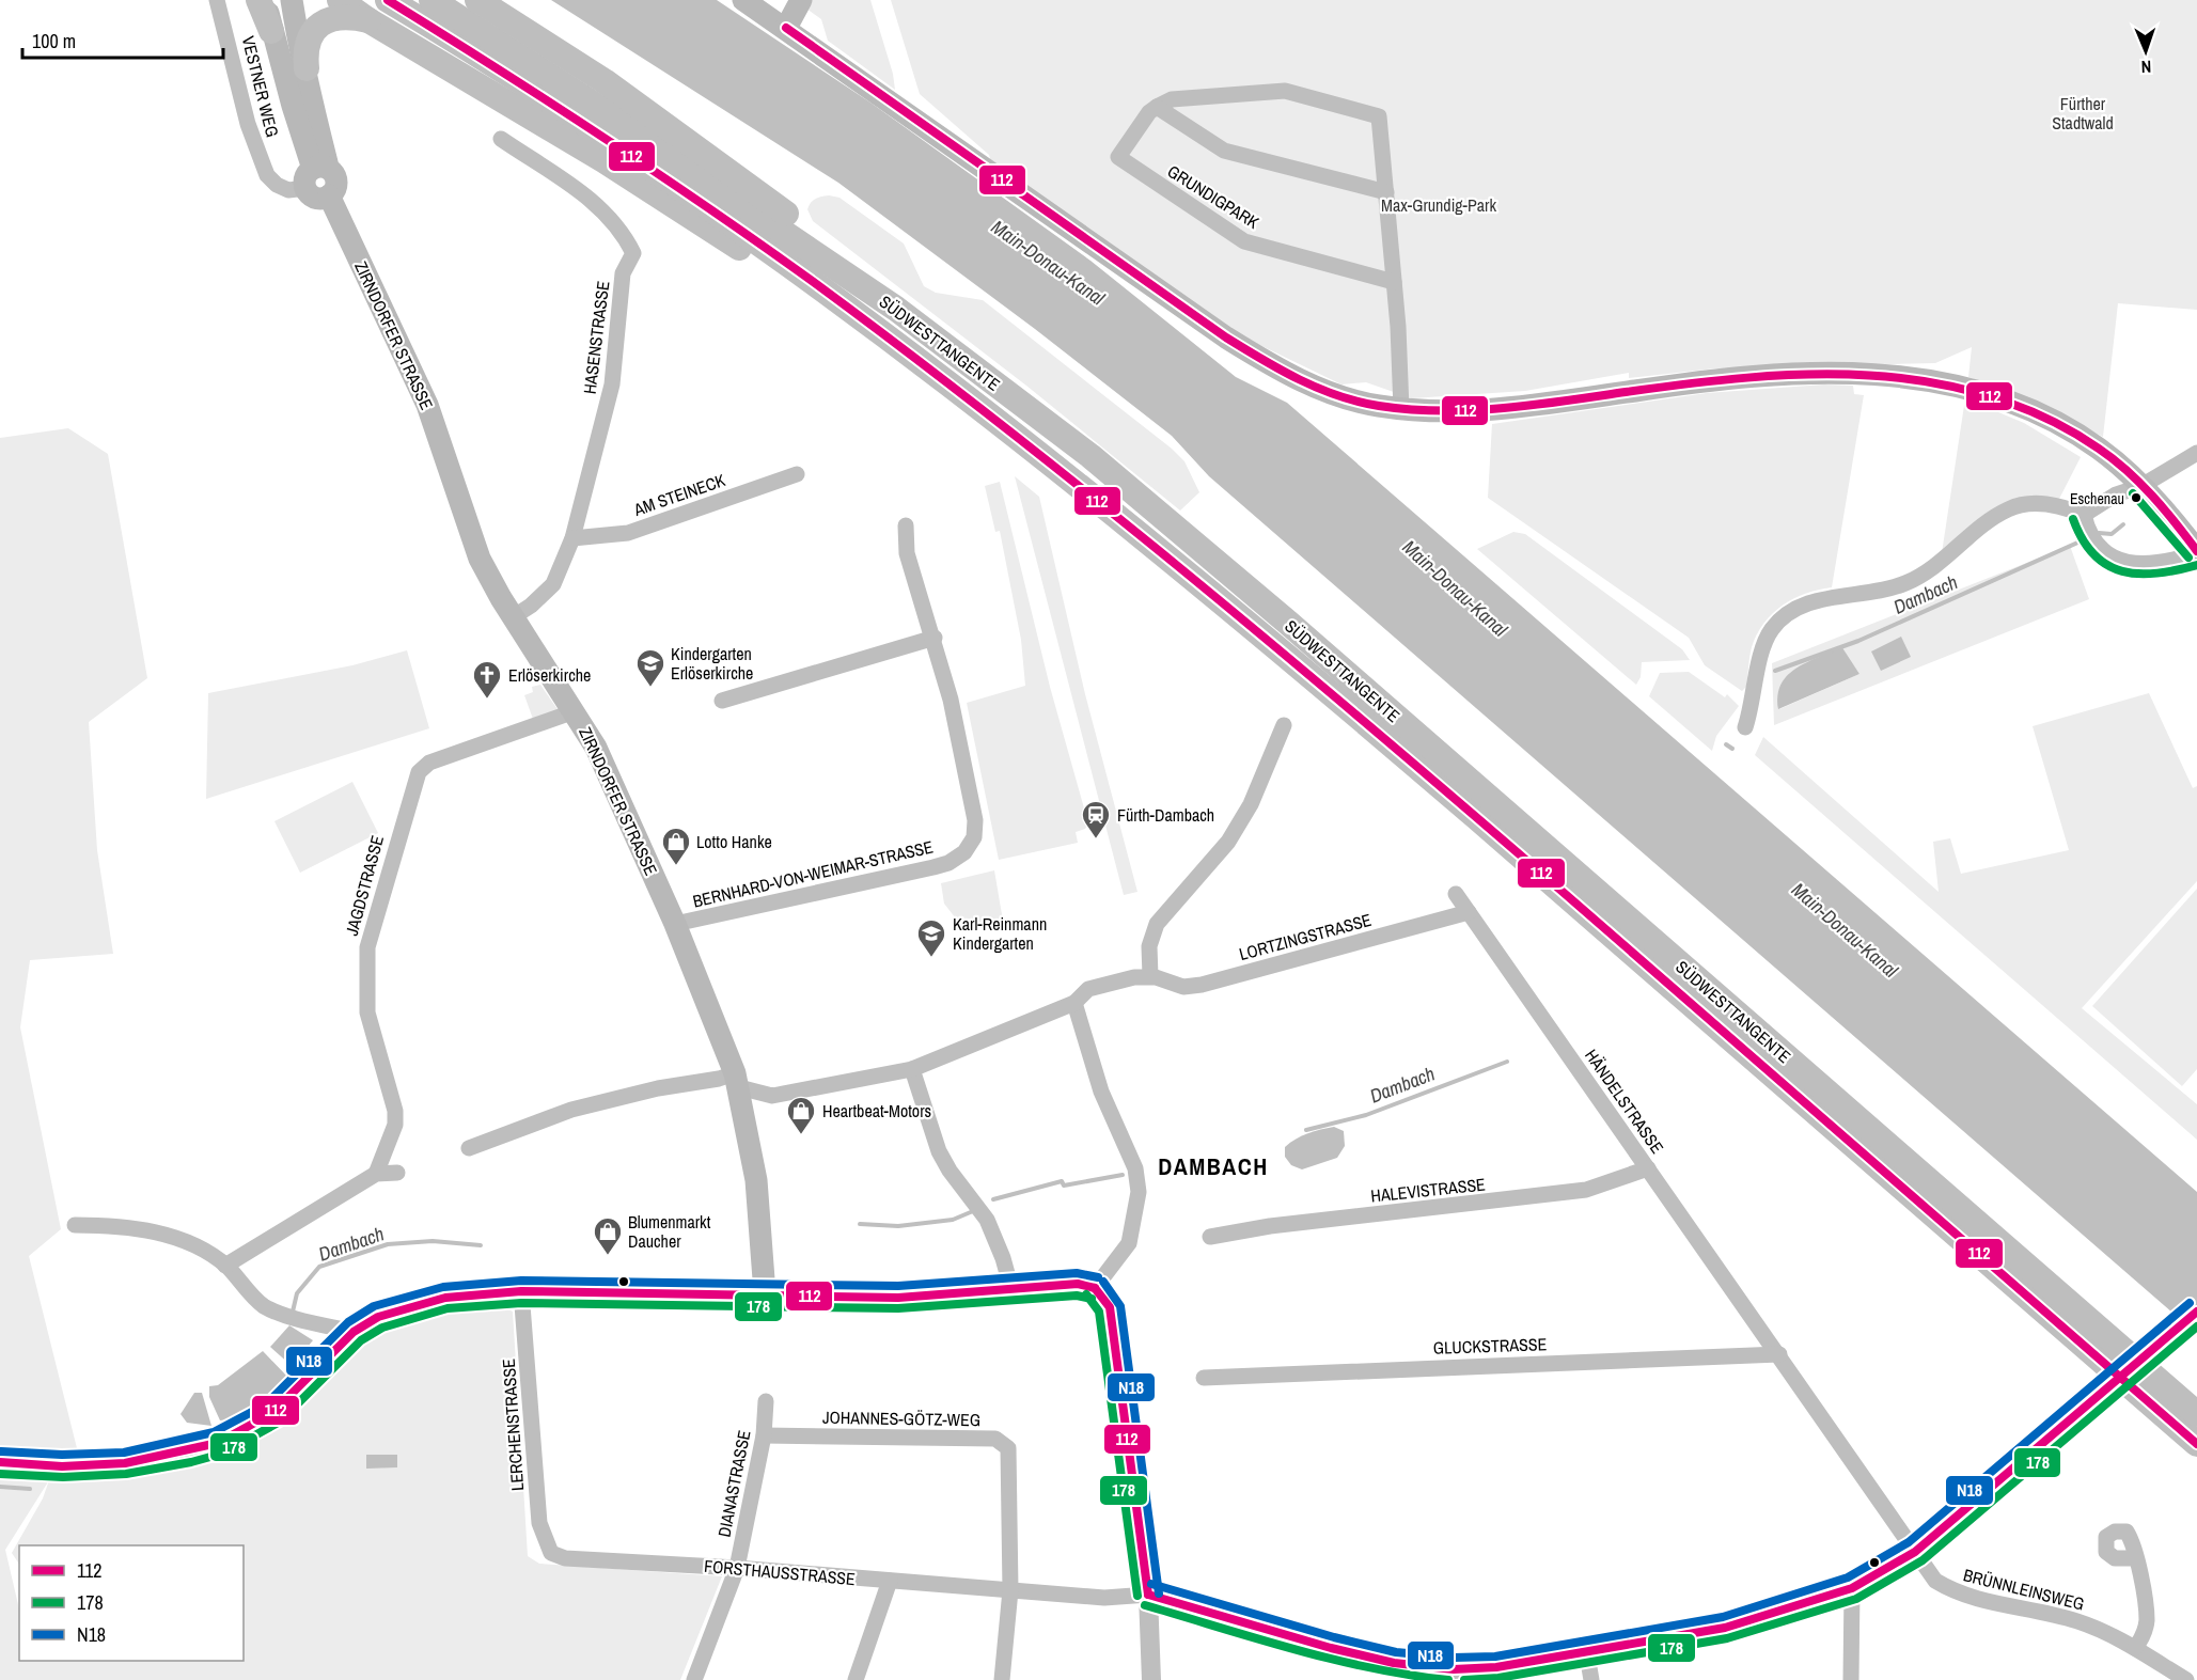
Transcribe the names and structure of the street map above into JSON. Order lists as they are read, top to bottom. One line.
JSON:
{"streets":{"highway":["SÜDWESTTANGENTE"],"main road":["ZIRNDORFER STRASSE"],"street":["VESTNER WEG","GRUNDIGPARK","HASENSTRASSE","AM STEINECK","BERNHARD-VON-WEIMAR-STRASSE","JAGDSTRASSE","LORTZINGSTRASSE","HÄNDELSTRASSE","HALEVISTRASSE","GLUCKSTRASSE","JOHANNES-GÖTZ-WEG","LERCHENSTRASSE","DIANASTRASSE","FORSTHAUSSTRASSE","BRÜNNLEINSWEG"]},"crossings":[["VESTNER WEG","ZIRNDORFER STRASSE"],["ZIRNDORFER STRASSE","HASENSTRASSE"],["ZIRNDORFER STRASSE","BERNHARD-VON-WEIMAR-STRASSE"],["ZIRNDORFER STRASSE","JAGDSTRASSE"],["HASENSTRASSE","AM STEINECK"],["LORTZINGSTRASSE","HÄNDELSTRASSE"],["HÄNDELSTRASSE","HALEVISTRASSE"],["HÄNDELSTRASSE","GLUCKSTRASSE"],["HÄNDELSTRASSE","FORSTHAUSSTRASSE"],["HÄNDELSTRASSE","BRÜNNLEINSWEG"],["JOHANNES-GÖTZ-WEG","DIANASTRASSE"],["JOHANNES-GÖTZ-WEG","FORSTHAUSSTRASSE"],["LERCHENSTRASSE","FORSTHAUSSTRASSE"],["DIANASTRASSE","FORSTHAUSSTRASSE"],["FORSTHAUSSTRASSE","BRÜNNLEINSWEG"]],"districts":["DAMBACH"],"water":["Main-Donau-Kanal","Dambach"],"parks":["Fürther Stadtwald","Max-Grundig-Park"],"places":{"other":["Eschenau"],"school or university":["Kindergarten Erlöserkirche","Karl-Reinmann Kindergarten"],"church":["Erlöserkirche"],"station":["Fürth-Dambach"],"shop":["Lotto Hanke","Heartbeat-Motors","Blumenmarkt Daucher"]},"lines":["transit line 112","transit line 178","transit line N18"],"legend":["112","178","N18"],"scale_bar":"100 m","north":"bottom"}
